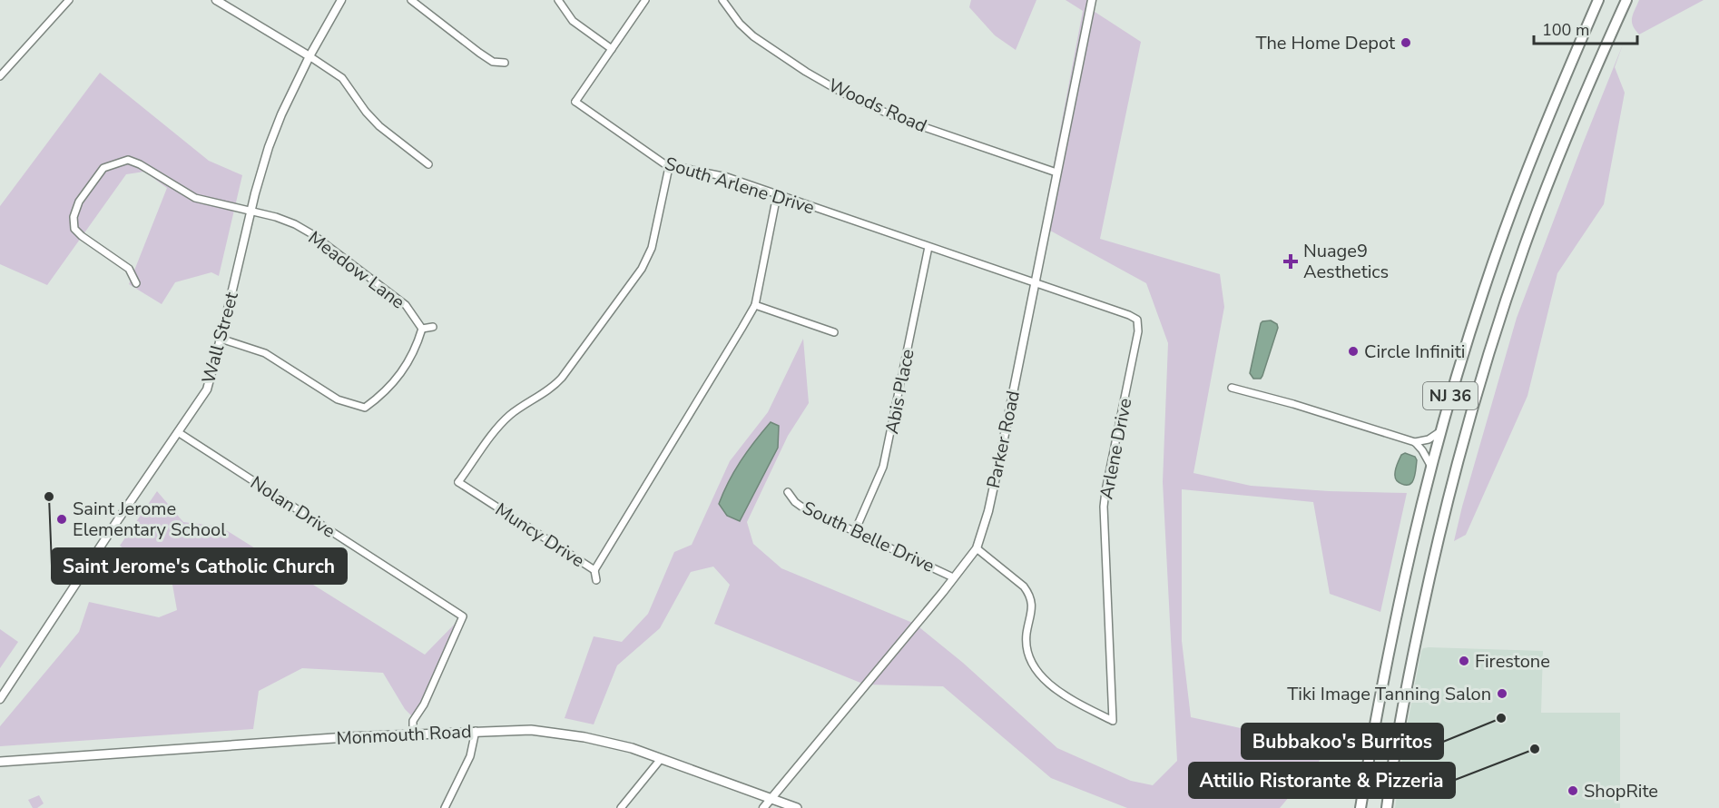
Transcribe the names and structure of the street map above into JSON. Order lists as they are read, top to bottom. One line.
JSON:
{"streets":{"highway":["NJ 36"],"main road":["Monmouth Road"],"street":["Woods Road","South Arlene Drive","Meadow Lane","Wall Street","Abis Place","Parker Road","Arlene Drive","Nolan Drive","Muncy Drive","South Belle Drive"]},"crossings":[["Woods Road","Parker Road"],["South Arlene Drive","Abis Place"],["South Arlene Drive","Parker Road"],["South Arlene Drive","Arlene Drive"],["South Arlene Drive","Muncy Drive"],["Meadow Lane","Wall Street"],["Wall Street","Nolan Drive"],["Abis Place","South Belle Drive"],["Parker Road","Arlene Drive"],["Parker Road","South Belle Drive"],["Parker Road","Monmouth Road"],["Nolan Drive","Monmouth Road"]],"places":{"other":["The Home Depot","Circle Infiniti","Saint Jerome's Catholic Church","Saint Jerome Elementary School","Firestone","Tiki Image Tanning Salon","Bubbakoo's Burritos","Attilio Ristorante & Pizzeria","ShopRite"],"health":["Nuage9 Aesthetics"]},"scale_bar":"100 m"}
